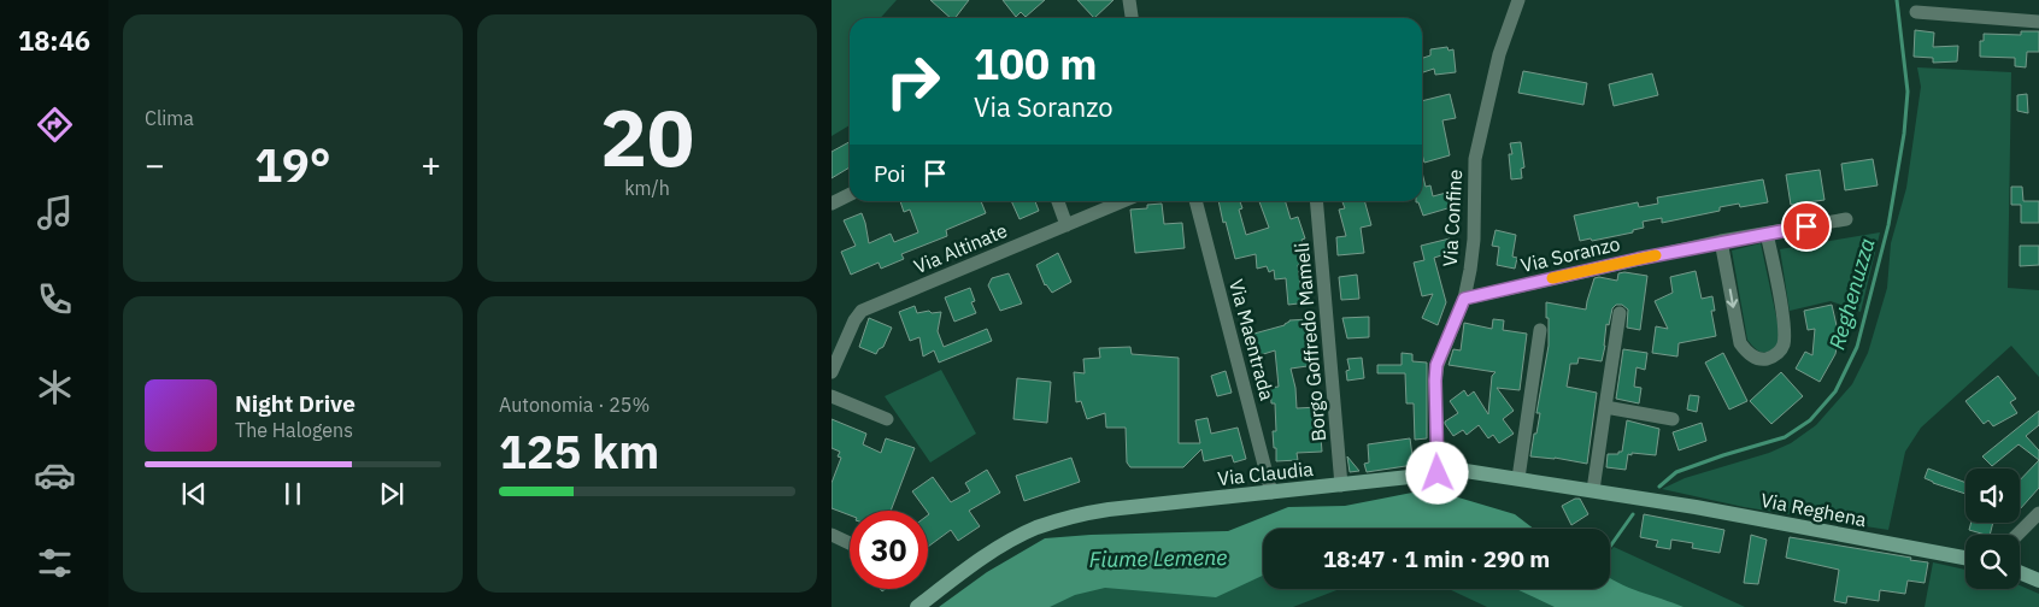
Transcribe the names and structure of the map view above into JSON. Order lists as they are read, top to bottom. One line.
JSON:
{"streets":{"street":["Via Confine","Via Altinate","Via Soranzo","Via Maentrada","Borgo Goffredo Mameli","Via Claudia","Via Reghena"]},"crossings":[["Via Confine","Via Soranzo"],["Via Confine","Via Claudia"],["Via Maentrada","Via Claudia"],["Borgo Goffredo Mameli","Via Claudia"],["Via Claudia","Via Reghena"]],"water":["Reghenuzza","Fiume Lemene"],"page":{"tabs":"18:46","tile":["Clima",["20","km/h"],["Autonomia · 25%","125 km"]],"turn":["100 m","Via Soranzo"],"heat":["−","19°","+"],"then":"Poi","song":["Night Drive","The Halogens"],"limit":"30","trip":"18:47 · 1 min · 290 m"}}
